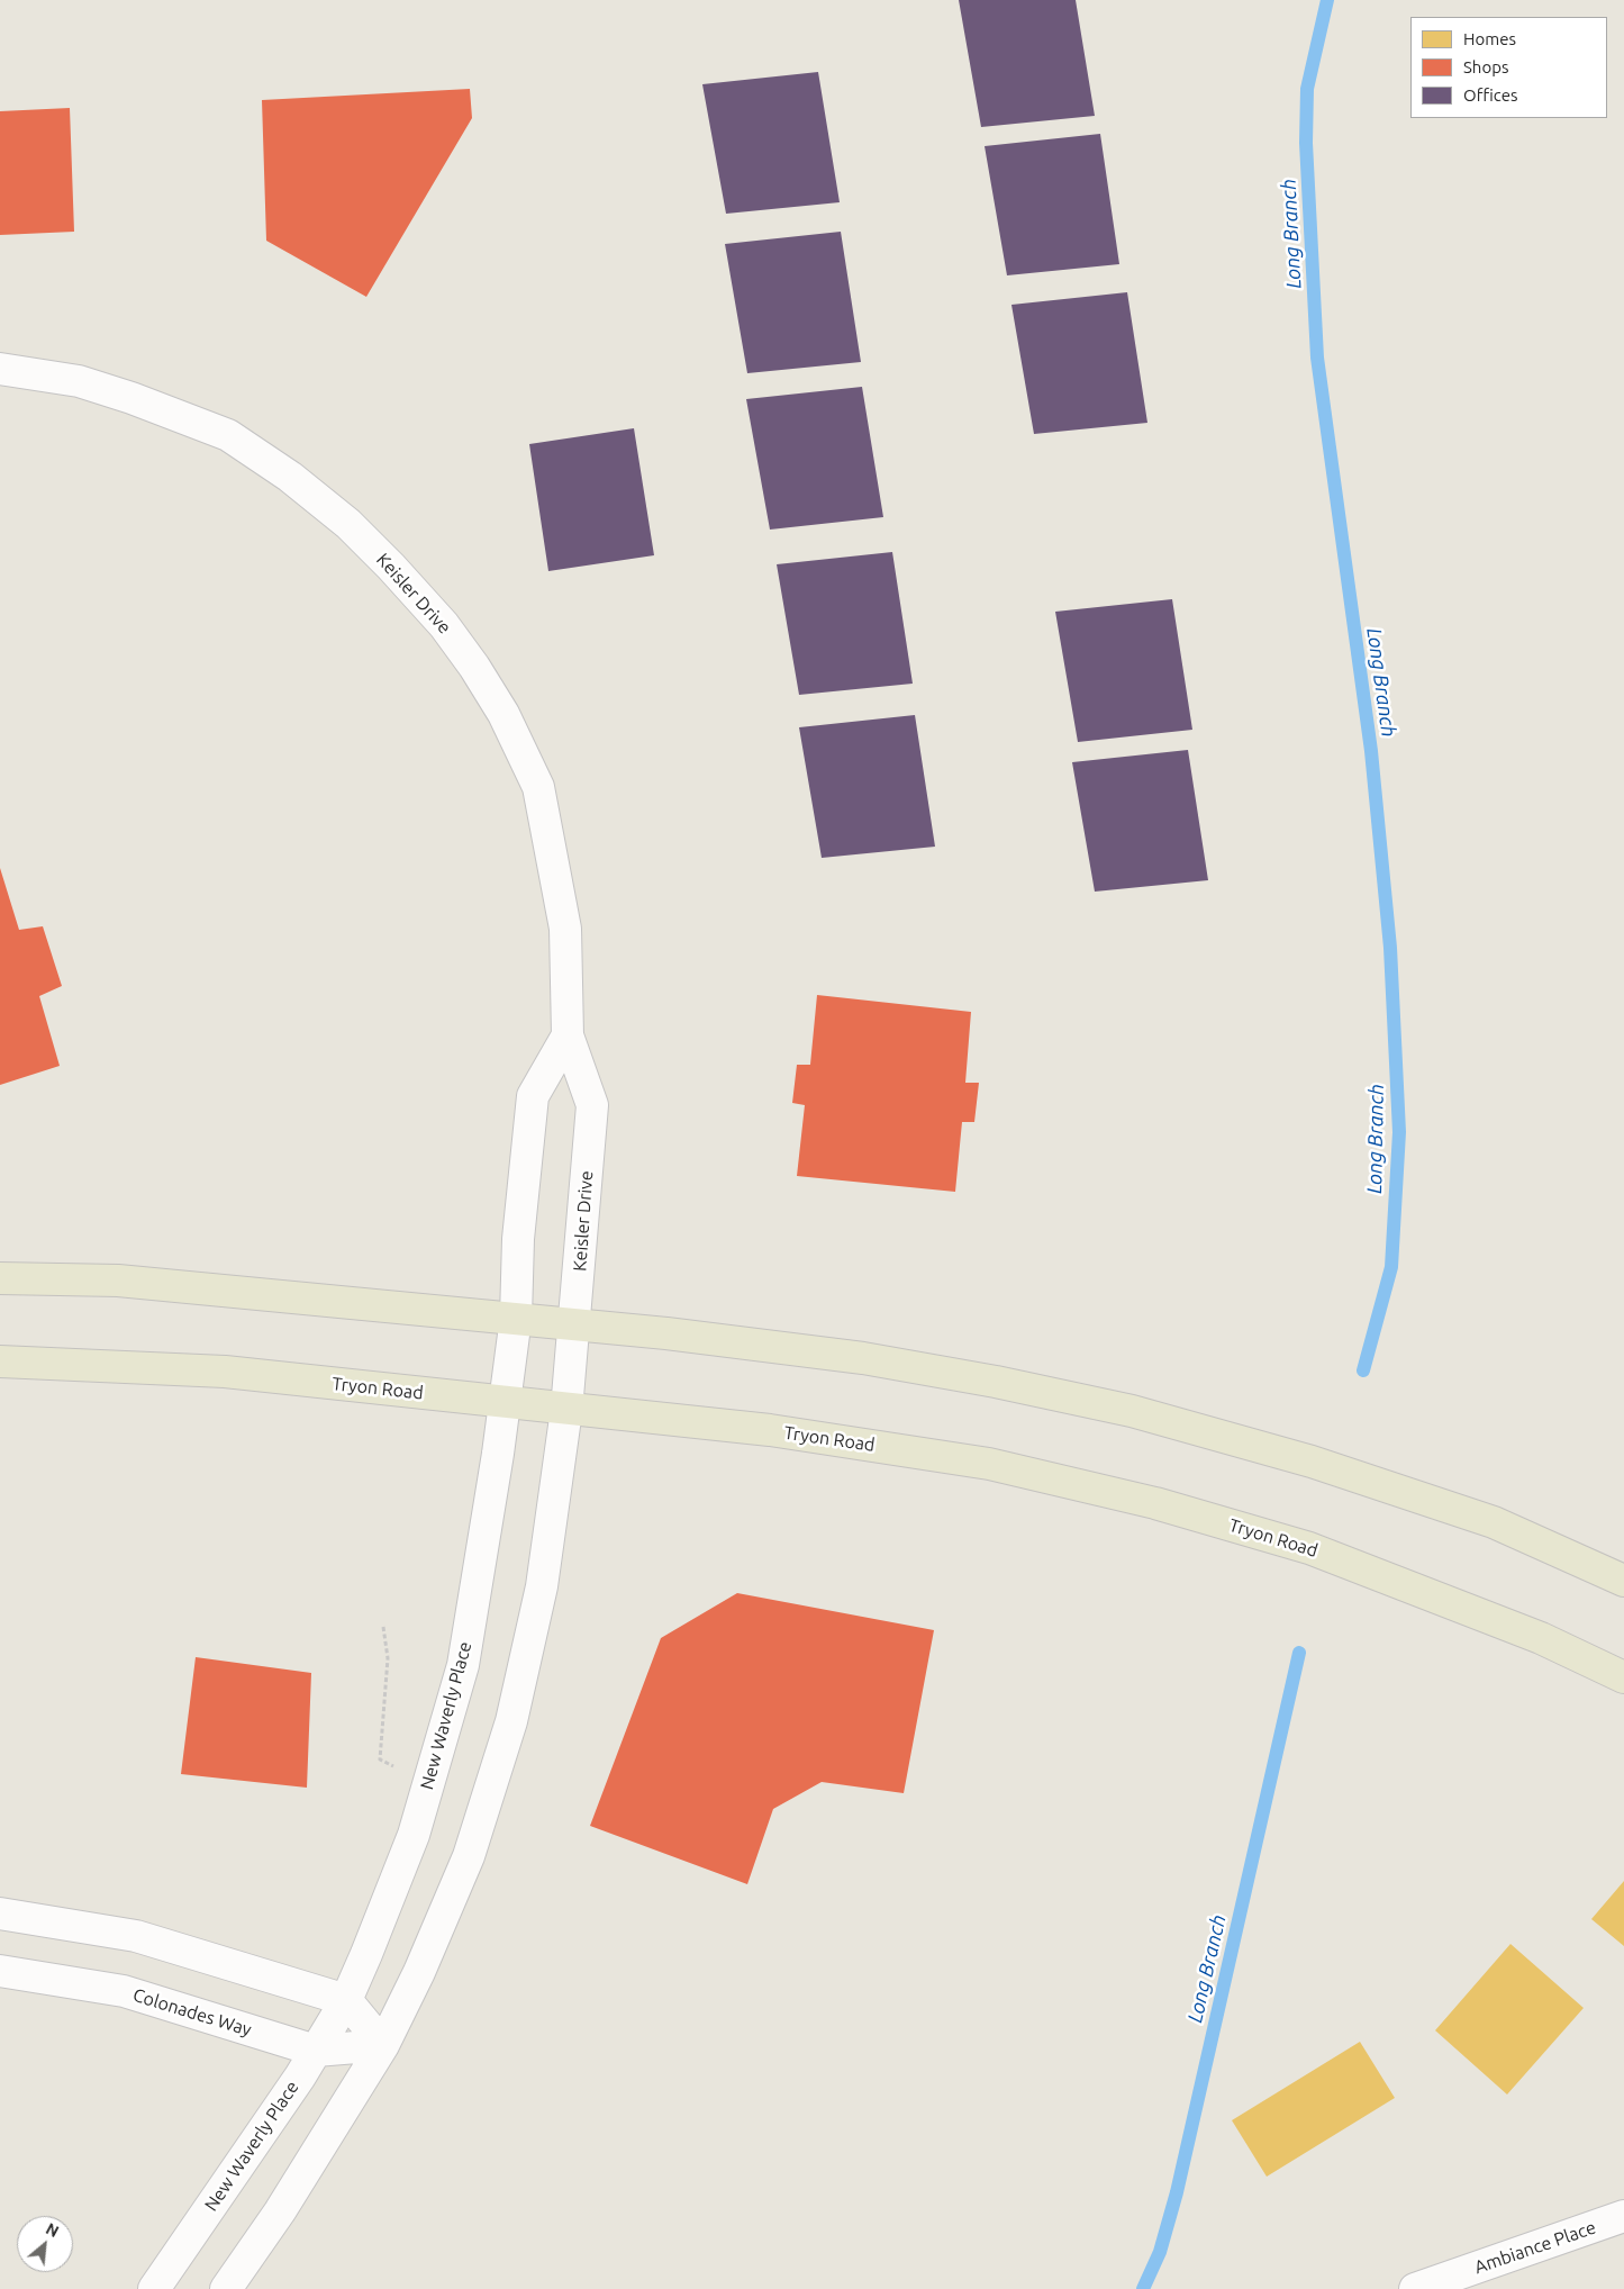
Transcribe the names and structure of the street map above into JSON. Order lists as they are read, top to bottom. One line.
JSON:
{"streets":{"main road":["Tryon Road"],"street":["Keisler Drive","New Waverly Place","Colonades Way","Ambiance Place"]},"crossings":[["Keisler Drive","Tryon Road"],["Tryon Road","New Waverly Place"],["New Waverly Place","Colonades Way"]],"water":["Long Branch"],"legend":["Homes","Shops","Offices"],"north":"top right"}
